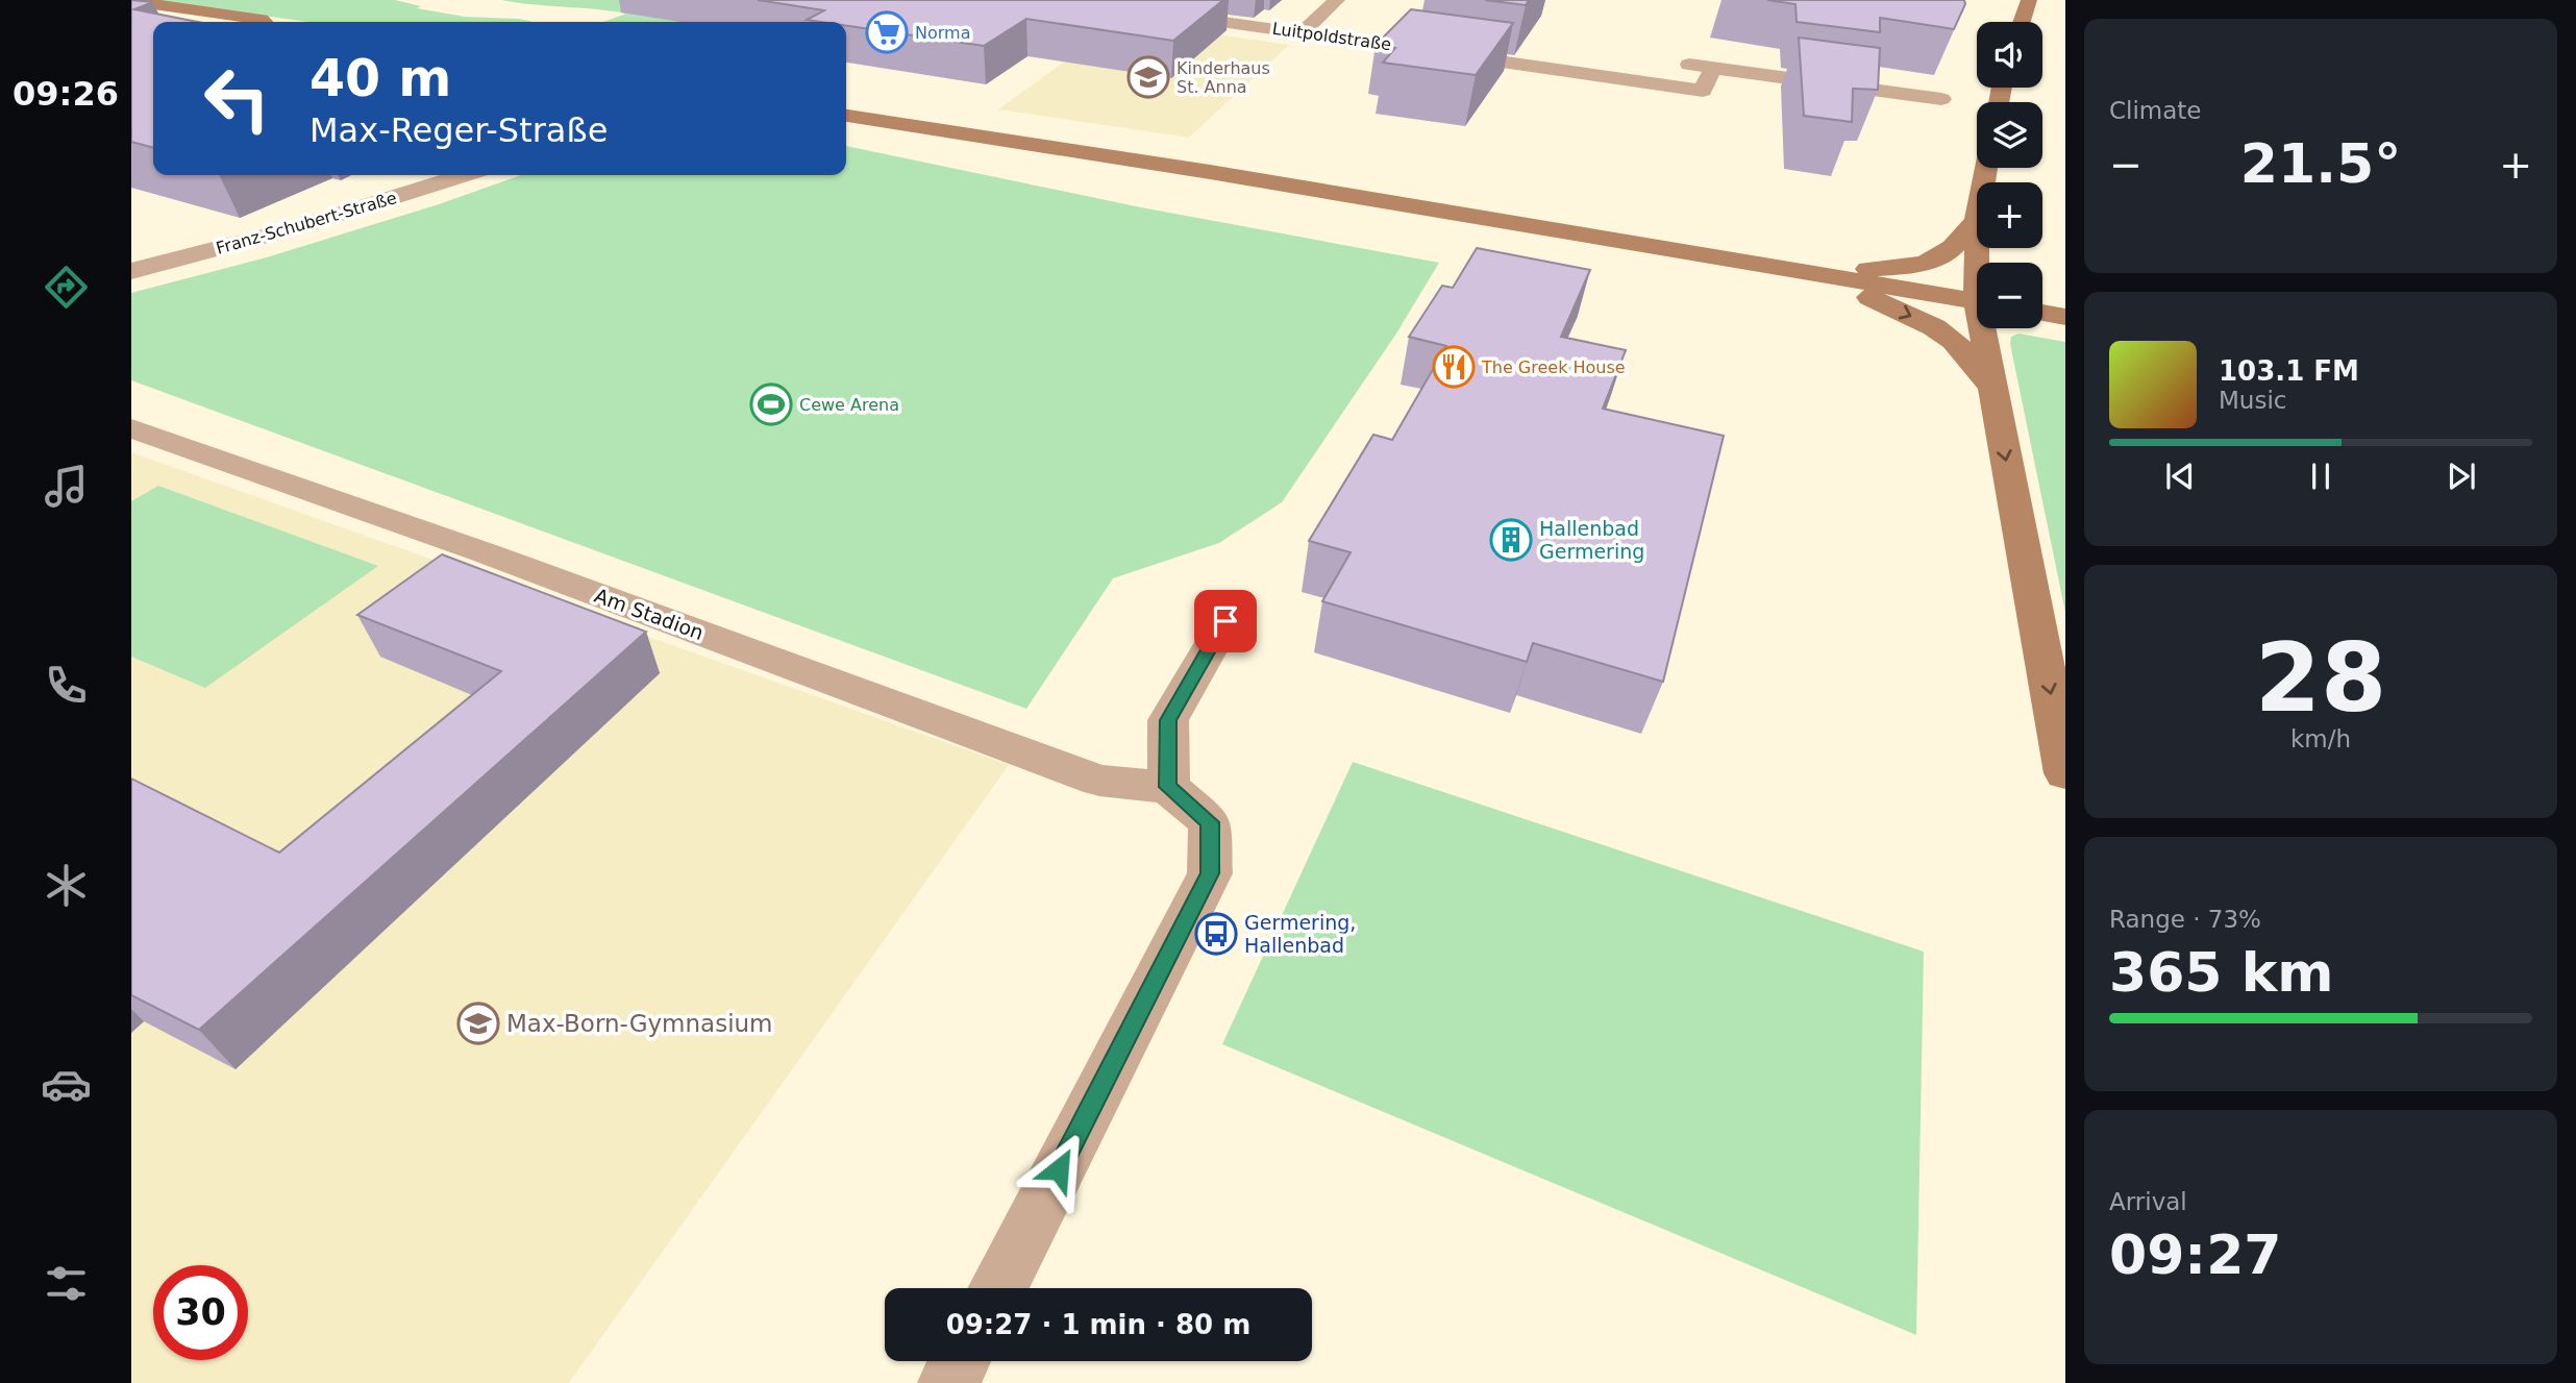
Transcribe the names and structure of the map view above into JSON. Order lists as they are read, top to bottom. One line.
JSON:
{"streets":{"street":["Luitpoldstraße","Franz-Schubert-Straße","Am Stadion"]},"places":{"supermarket":["Norma"],"school or university":["Kinderhaus St. Anna","Max-Born-Gymnasium"],"restaurant":["The Greek House"],"sports":["Cewe Arena"],"building":["Hallenbad Germering"],"bus stop":["Germering, Hallenbad"]},"page":{"tabs":"09:26","tile":["Climate",["28","km/h"],["Range · 73%","365 km"],["Arrival","09:27"]],"map_buttons":["+","−"],"turn":["40 m","Max-Reger-Straße"],"heat":["−","21.5°","+"],"song":["103.1 FM","Music"],"limit":"30","trip":"09:27 · 1 min · 80 m"}}
